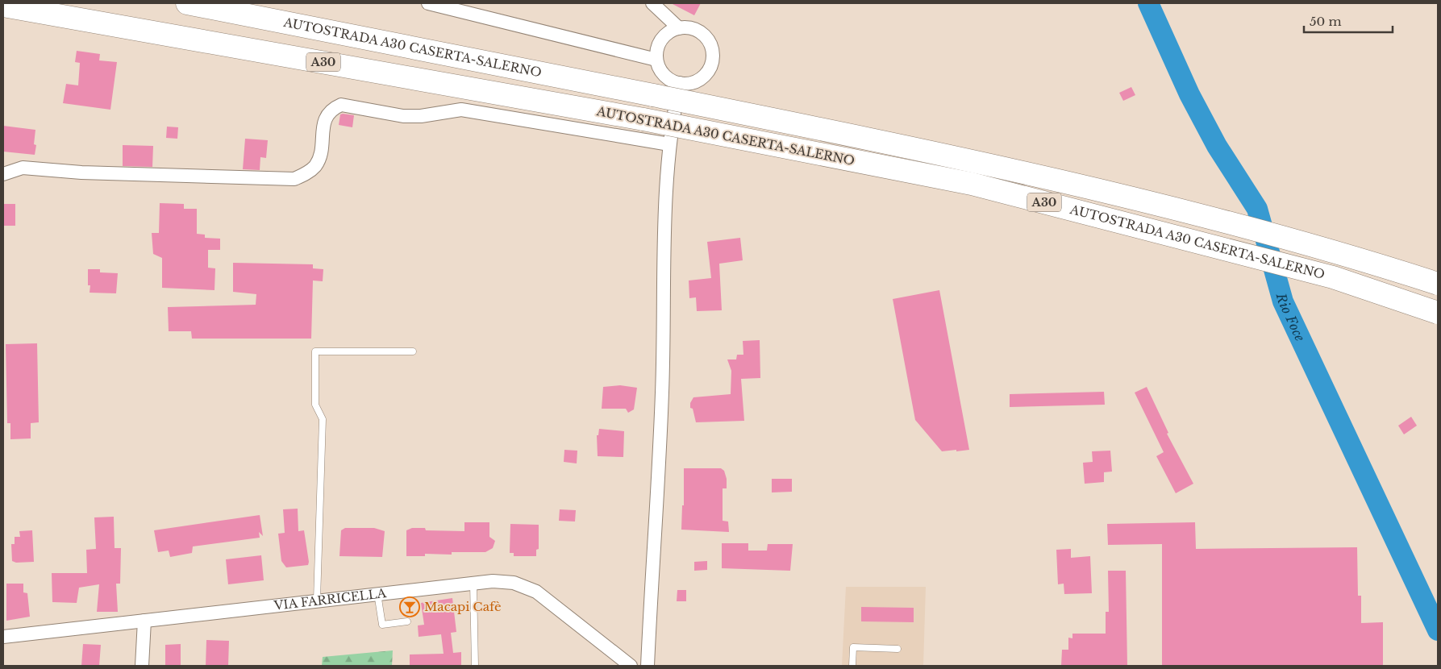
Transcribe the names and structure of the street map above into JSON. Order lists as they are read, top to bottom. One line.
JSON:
{"streets":{"highway":["AUTOSTRADA A30 CASERTA-SALERNO","A30"],"street":["VIA FARRICELLA"]},"water":["Rio Foce"],"places":{"bar":["Macapi Cafè"]},"scale_bar":"50 m"}
